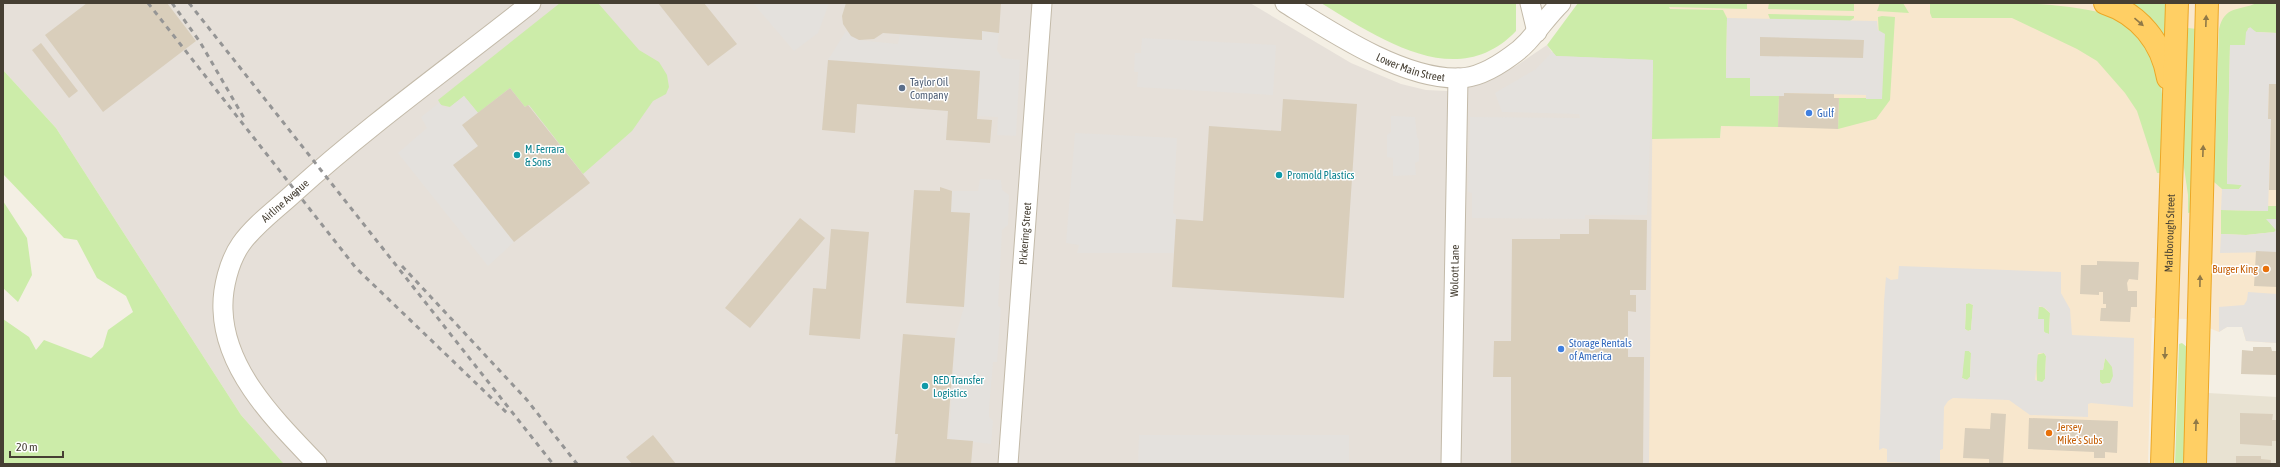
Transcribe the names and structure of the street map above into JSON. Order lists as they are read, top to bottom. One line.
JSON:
{"streets":{"highway":["Marlborough Street"],"street":["Lower Main Street","Airline Avenue","Pickering Street","Wolcott Lane"]},"crossings":[["Lower Main Street","Wolcott Lane"]],"places":["Taylor Oil Company","Gulf","M. Ferrara & Sons","Promold Plastics","Burger King","Storage Rentals of America","RED Transfer Logistics","Jersey Mike's Subs"],"scale_bar":"20 m"}
